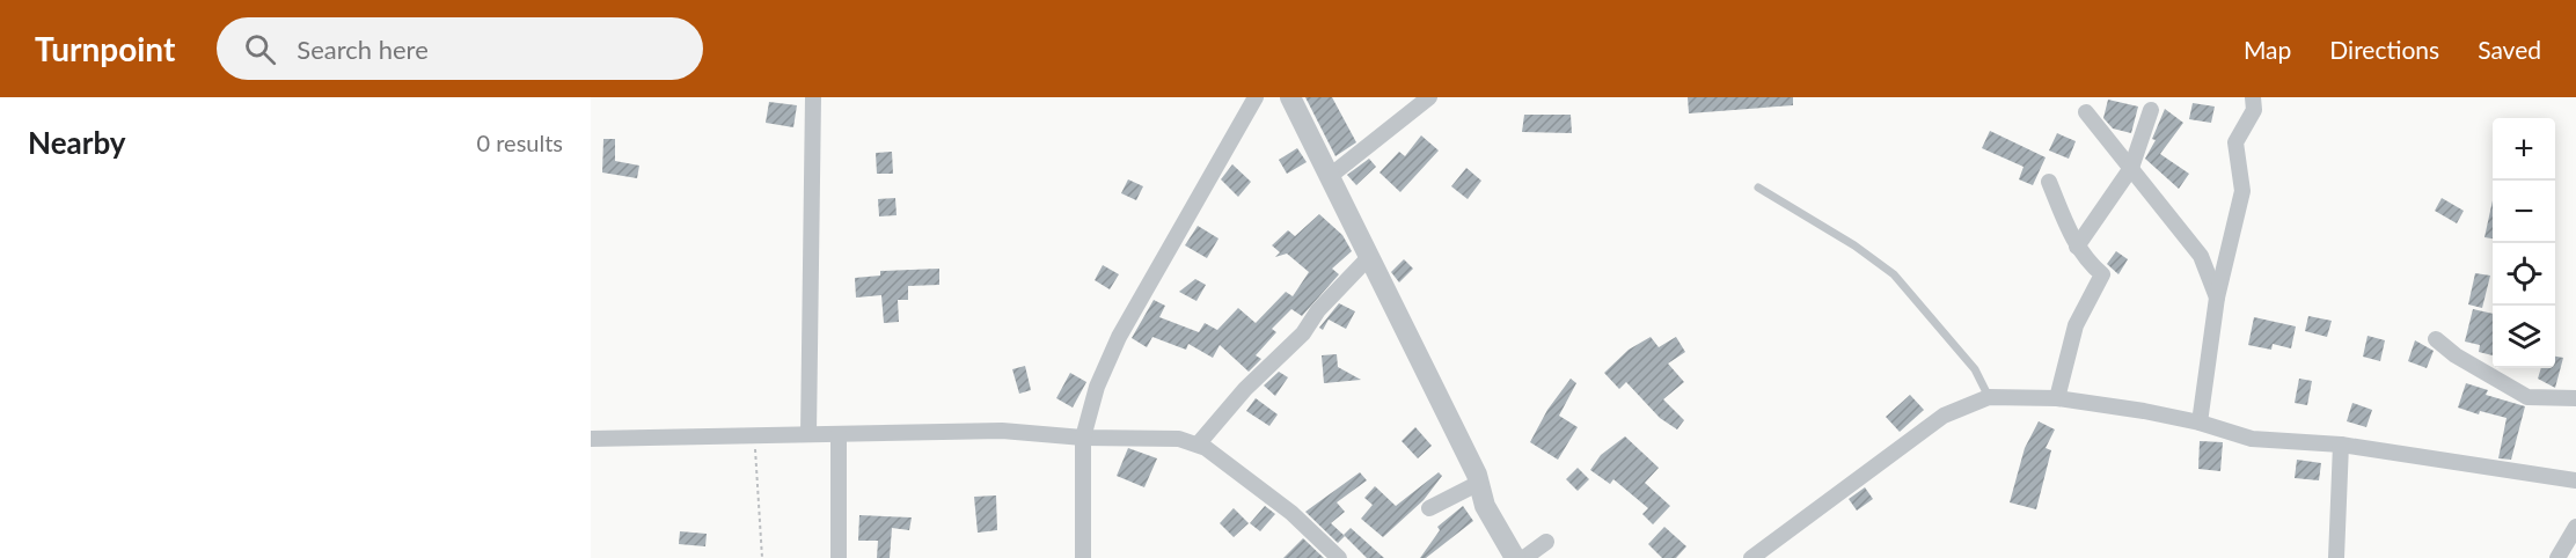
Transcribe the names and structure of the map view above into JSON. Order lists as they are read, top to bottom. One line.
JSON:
{"page":{"header":"Turnpoint","search":"Search here","nav":["Map","Directions","Saved"],"heading":["Nearby","0 results"],"map_buttons":["+","−"]}}
